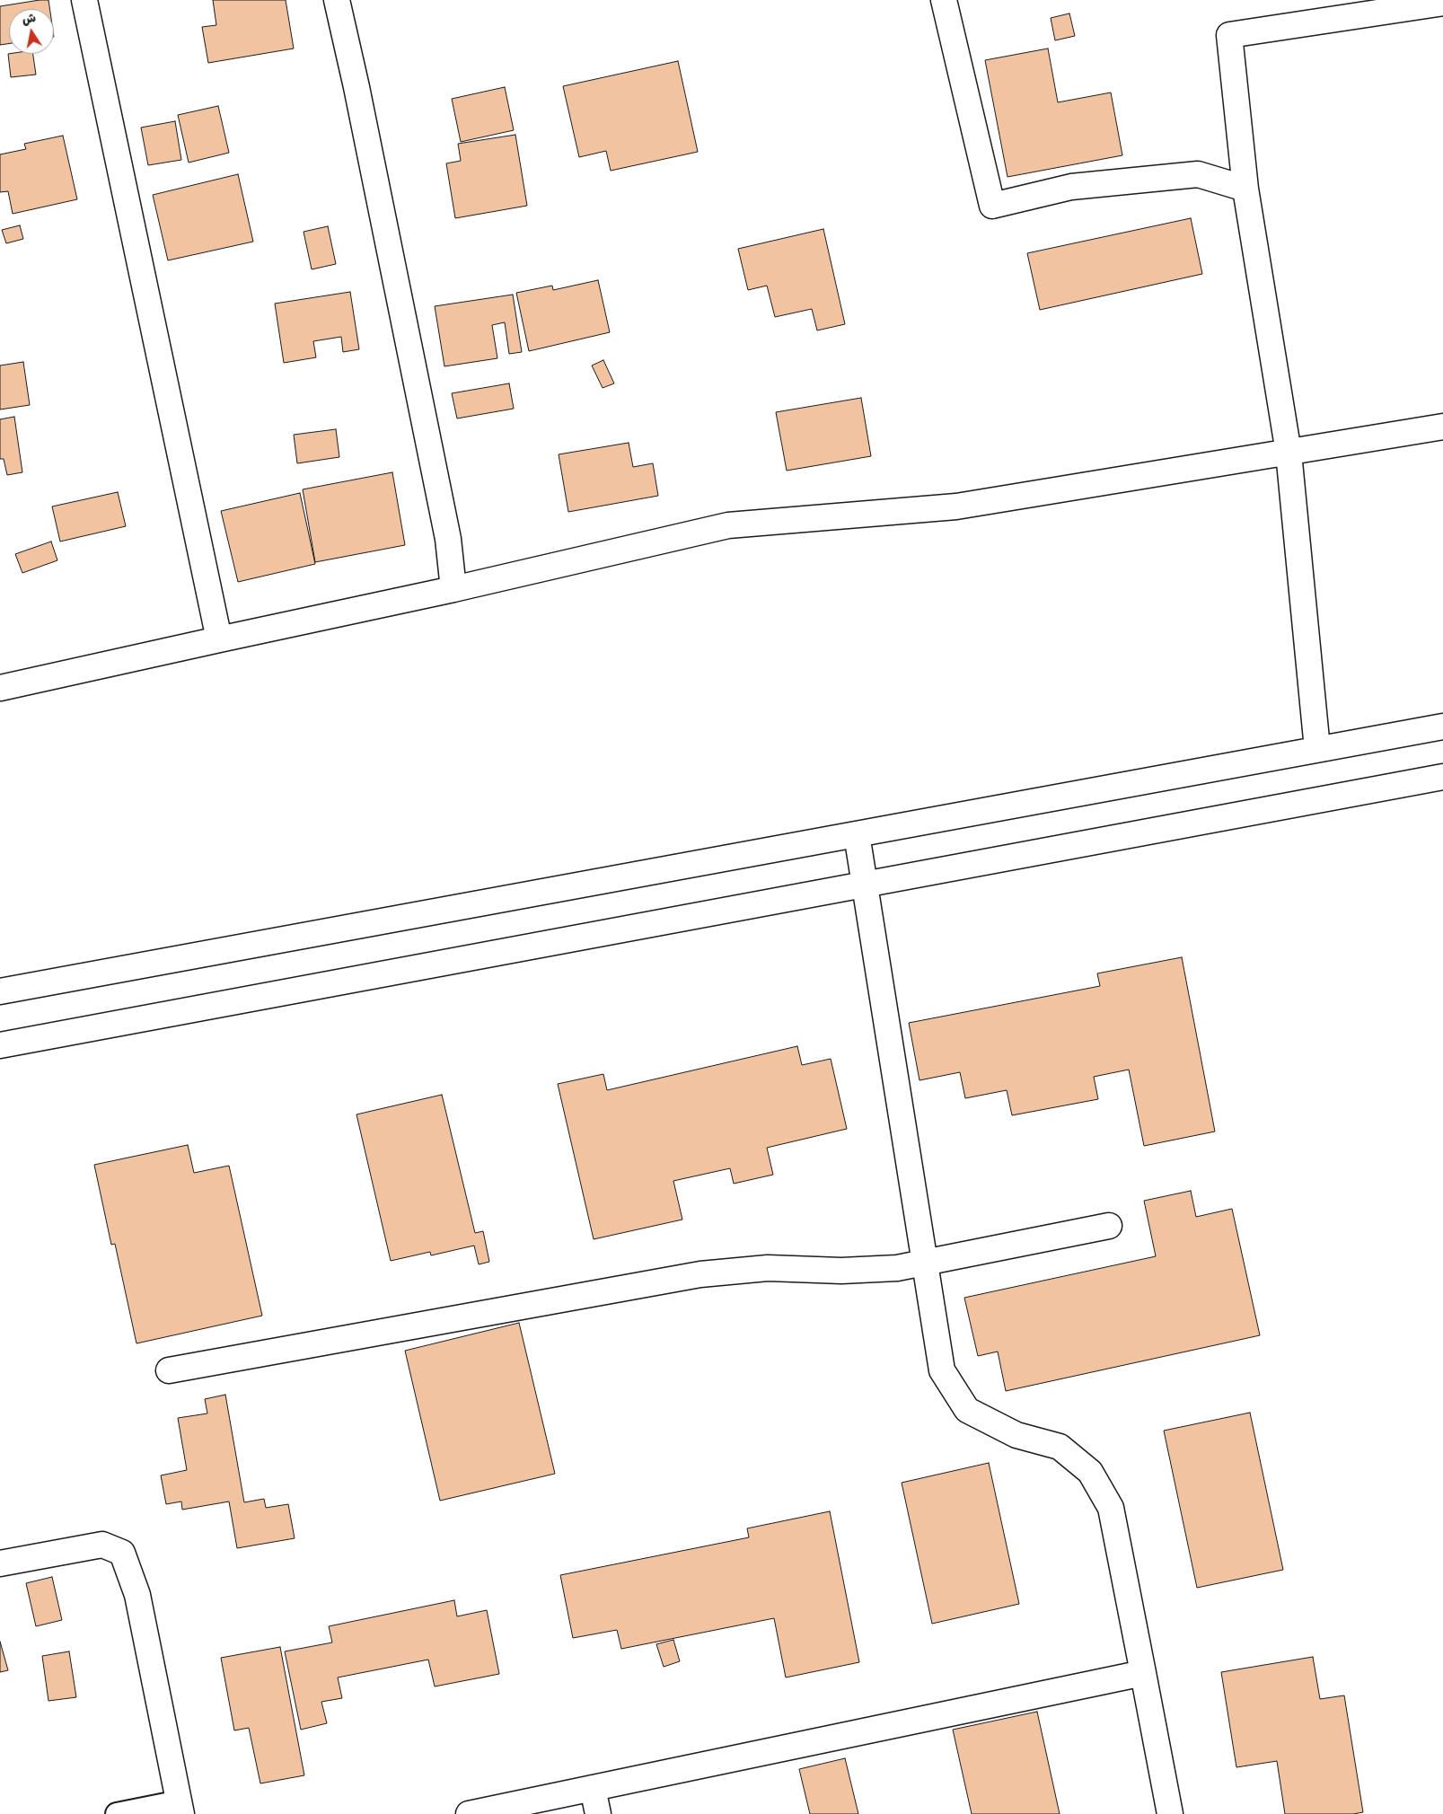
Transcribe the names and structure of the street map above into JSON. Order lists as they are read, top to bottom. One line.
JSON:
{"north":"top"}
